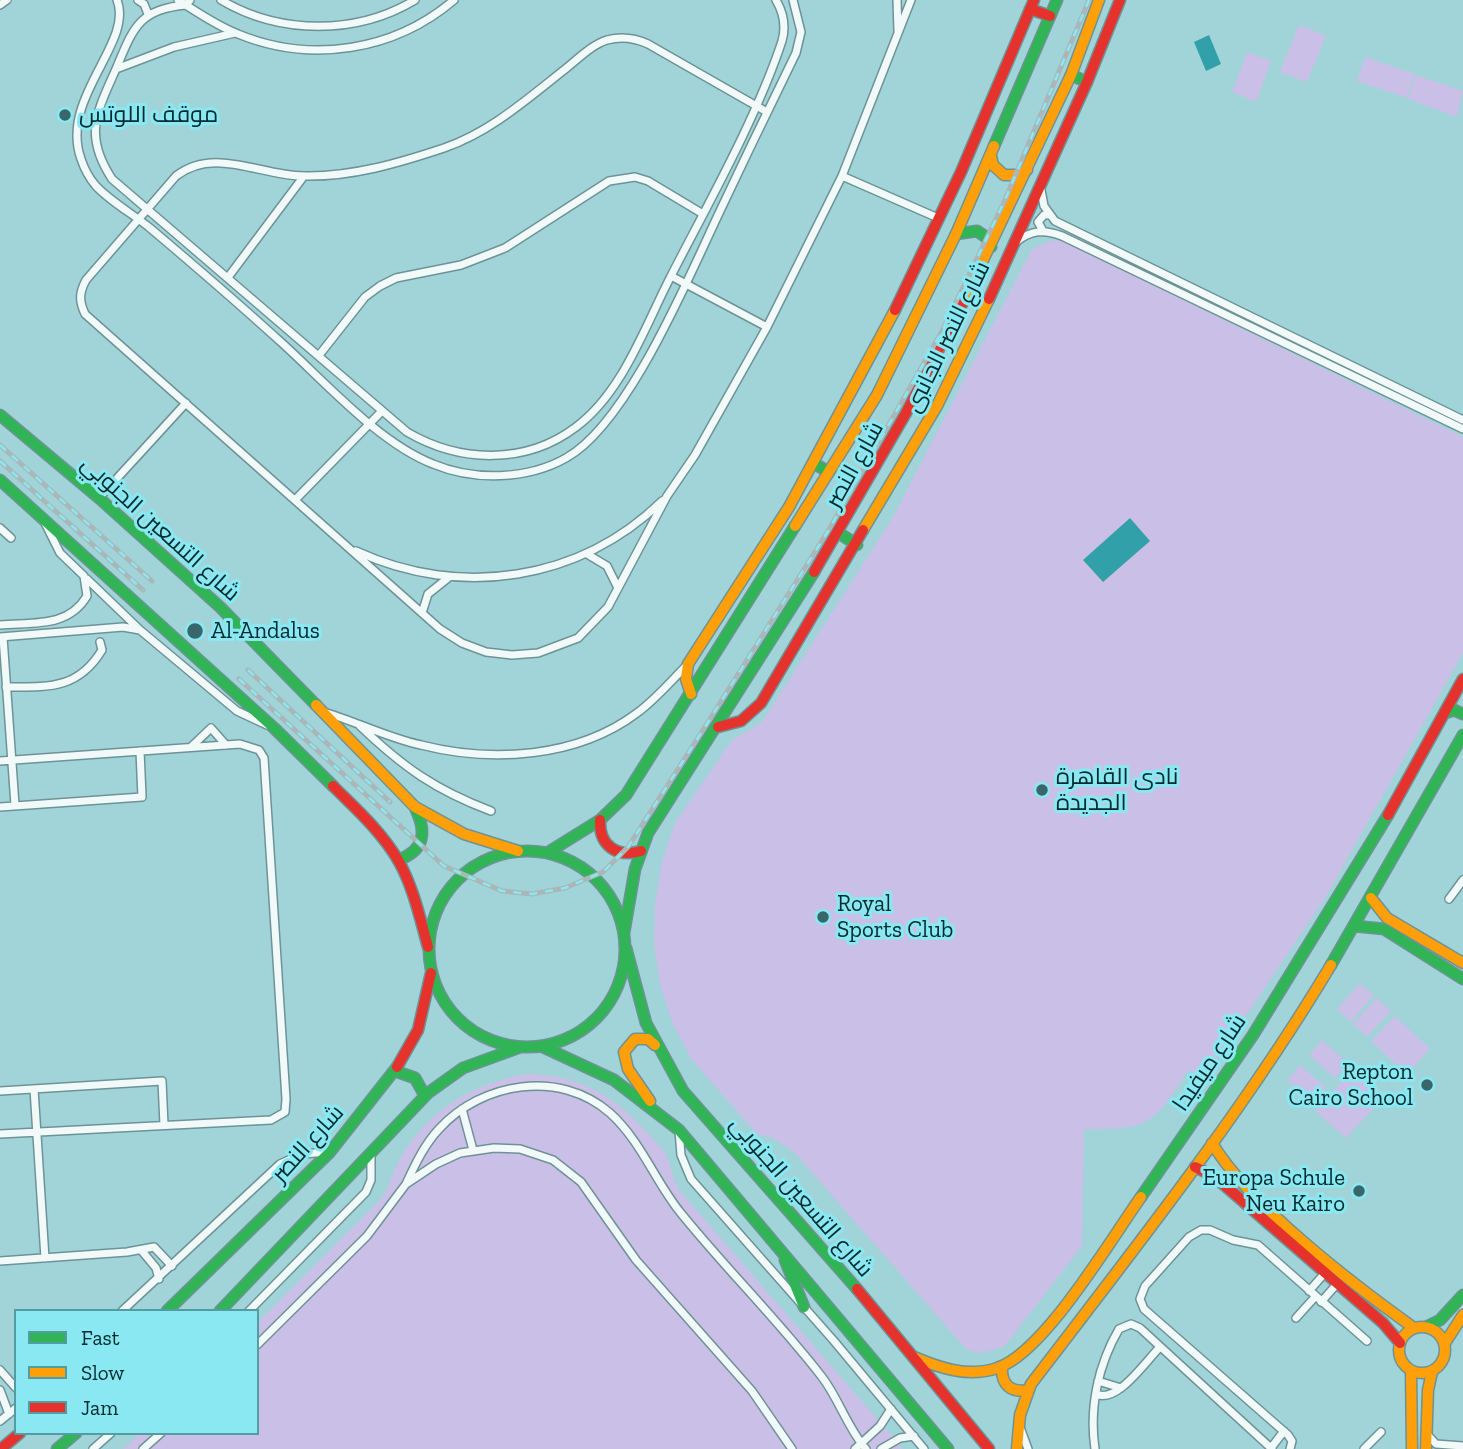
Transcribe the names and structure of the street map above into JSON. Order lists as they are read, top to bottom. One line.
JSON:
{"streets":{"main road":["شارع النصر الجانبى","شارع النصر","شارع التسعين الجنوبي","شارع ميفيدا"]},"crossings":[["شارع النصر الجانبى","شارع النصر"],["شارع النصر","شارع التسعين الجنوبي"]],"places":["موقف اللوتس","Al-Andalus","نادى القاهرة الجديدة","Royal Sports Club","Repton Cairo School","Europa Schule Neu Kairo"],"legend":["Fast","Slow","Jam"]}
